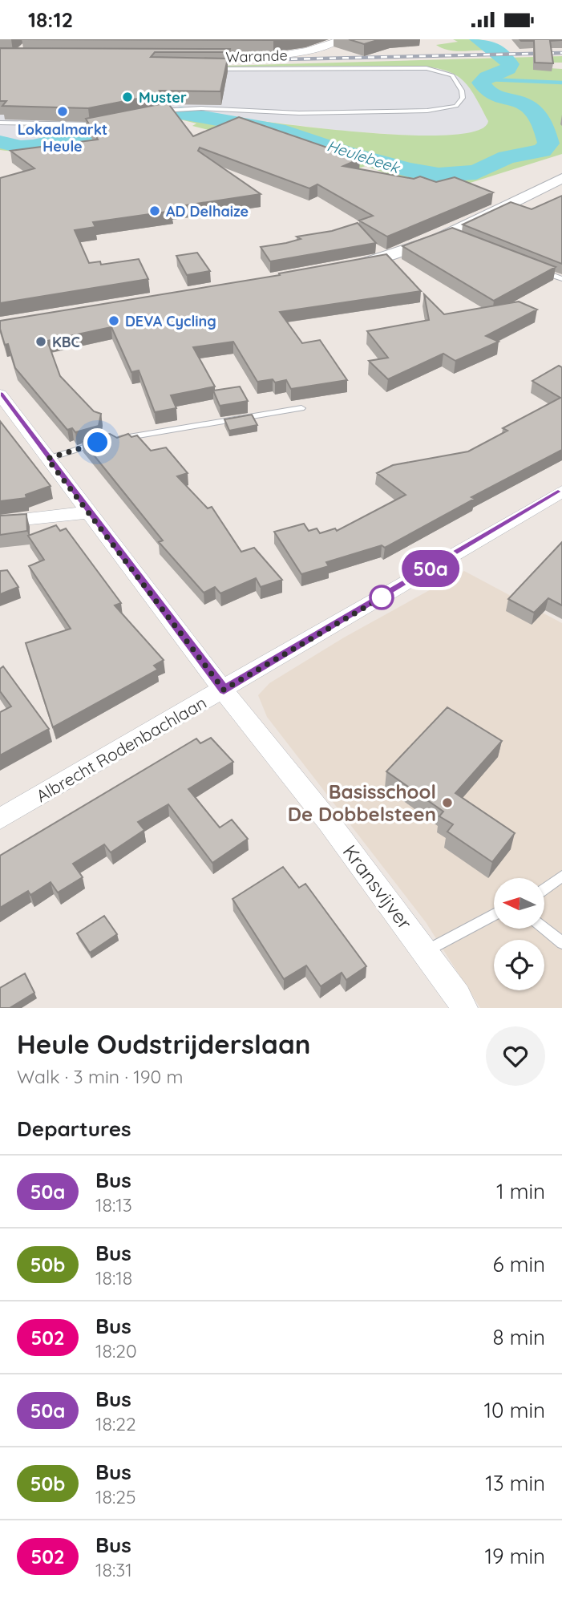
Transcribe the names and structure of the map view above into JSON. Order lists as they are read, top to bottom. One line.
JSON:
{"streets":{"street":["Warande","Albrecht Rodenbachlaan","Kransvijver"]},"crossings":[["Albrecht Rodenbachlaan","Kransvijver"]],"water":["Heulebeek"],"places":["Muster","Lokaalmarkt Heule","AD Delhaize","DEVA Cycling","KBC","Basisschool De Dobbelsteen"],"lines":["bus line 50a"],"north":"left","page":{"status":"18:12","on_map":"50a","heading":[["Heule Oudstrijderslaan","Walk · 3 min · 190 m"],"Departures"],"list":[{"mark":"50a","name":"Bus","note":"18:13","value":"1 min"},{"mark":"50b","name":"Bus","note":"18:18","value":"6 min"},{"mark":"502","name":"Bus","note":"18:20","value":"8 min"},{"mark":"50a","name":"Bus","note":"18:22","value":"10 min"},{"mark":"50b","name":"Bus","note":"18:25","value":"13 min"},{"mark":"502","name":"Bus","note":"18:31","value":"19 min"}]}}
